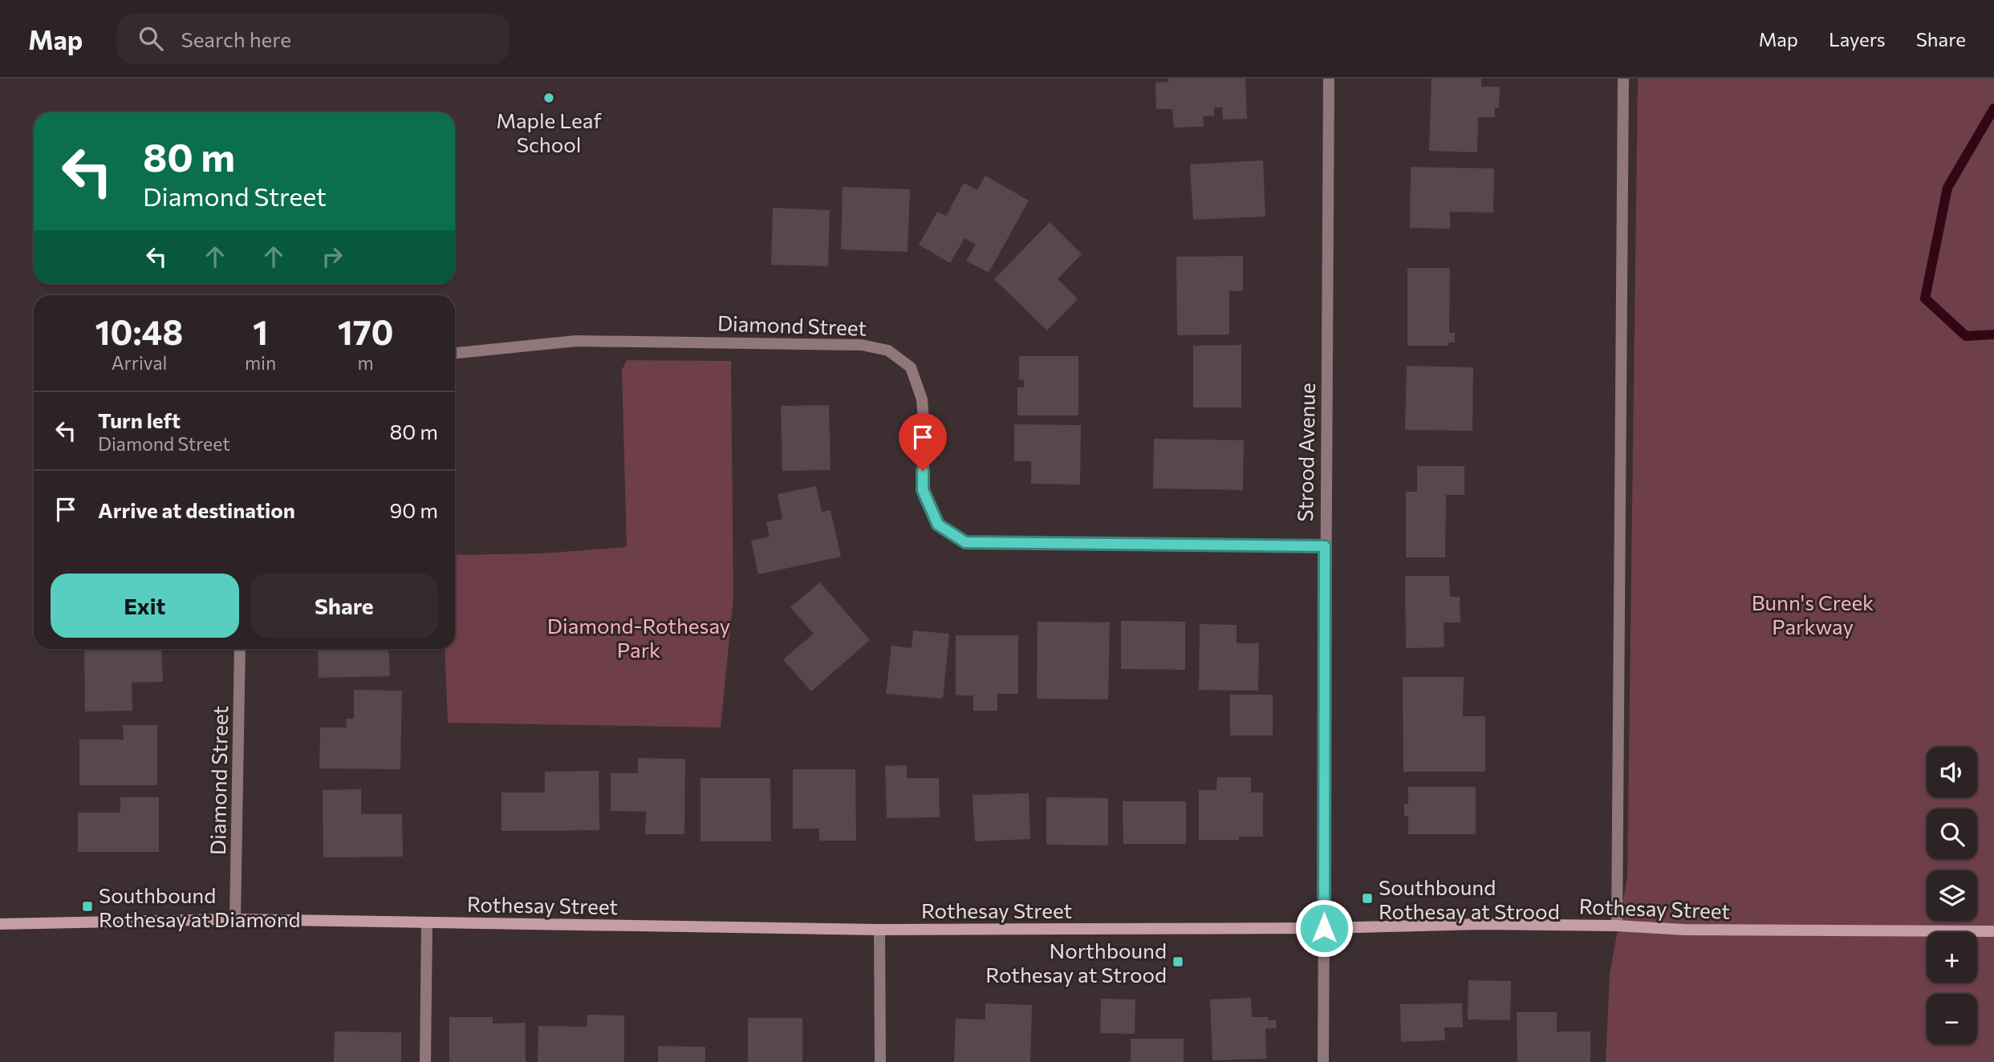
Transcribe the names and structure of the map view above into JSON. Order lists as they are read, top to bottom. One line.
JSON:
{"streets":{"street":["Diamond Street","Strood Avenue","Rothesay Street"]},"crossings":[["Diamond Street","Strood Avenue"],["Diamond Street","Rothesay Street"],["Strood Avenue","Rothesay Street"]],"parks":["Bunn's Creek Parkway","Diamond-Rothesay Park"],"places":{"other":["Maple Leaf School"],"transit":["Southbound Rothesay at Strood","Southbound Rothesay at Diamond","Northbound Rothesay at Strood"]},"page":{"header":"Map","search":"Search here","nav":["Map","Layers","Share"],"turn":["80 m","Diamond Street"],"eta":["10:48","Arrival","1","min","170","m"],"list":[{"name":"Turn left","note":"Diamond Street","value":"80 m"},{"name":"Arrive at destination","value":"90 m"}],"buttons":["Exit","Share"],"map_buttons":["+","−"]}}
